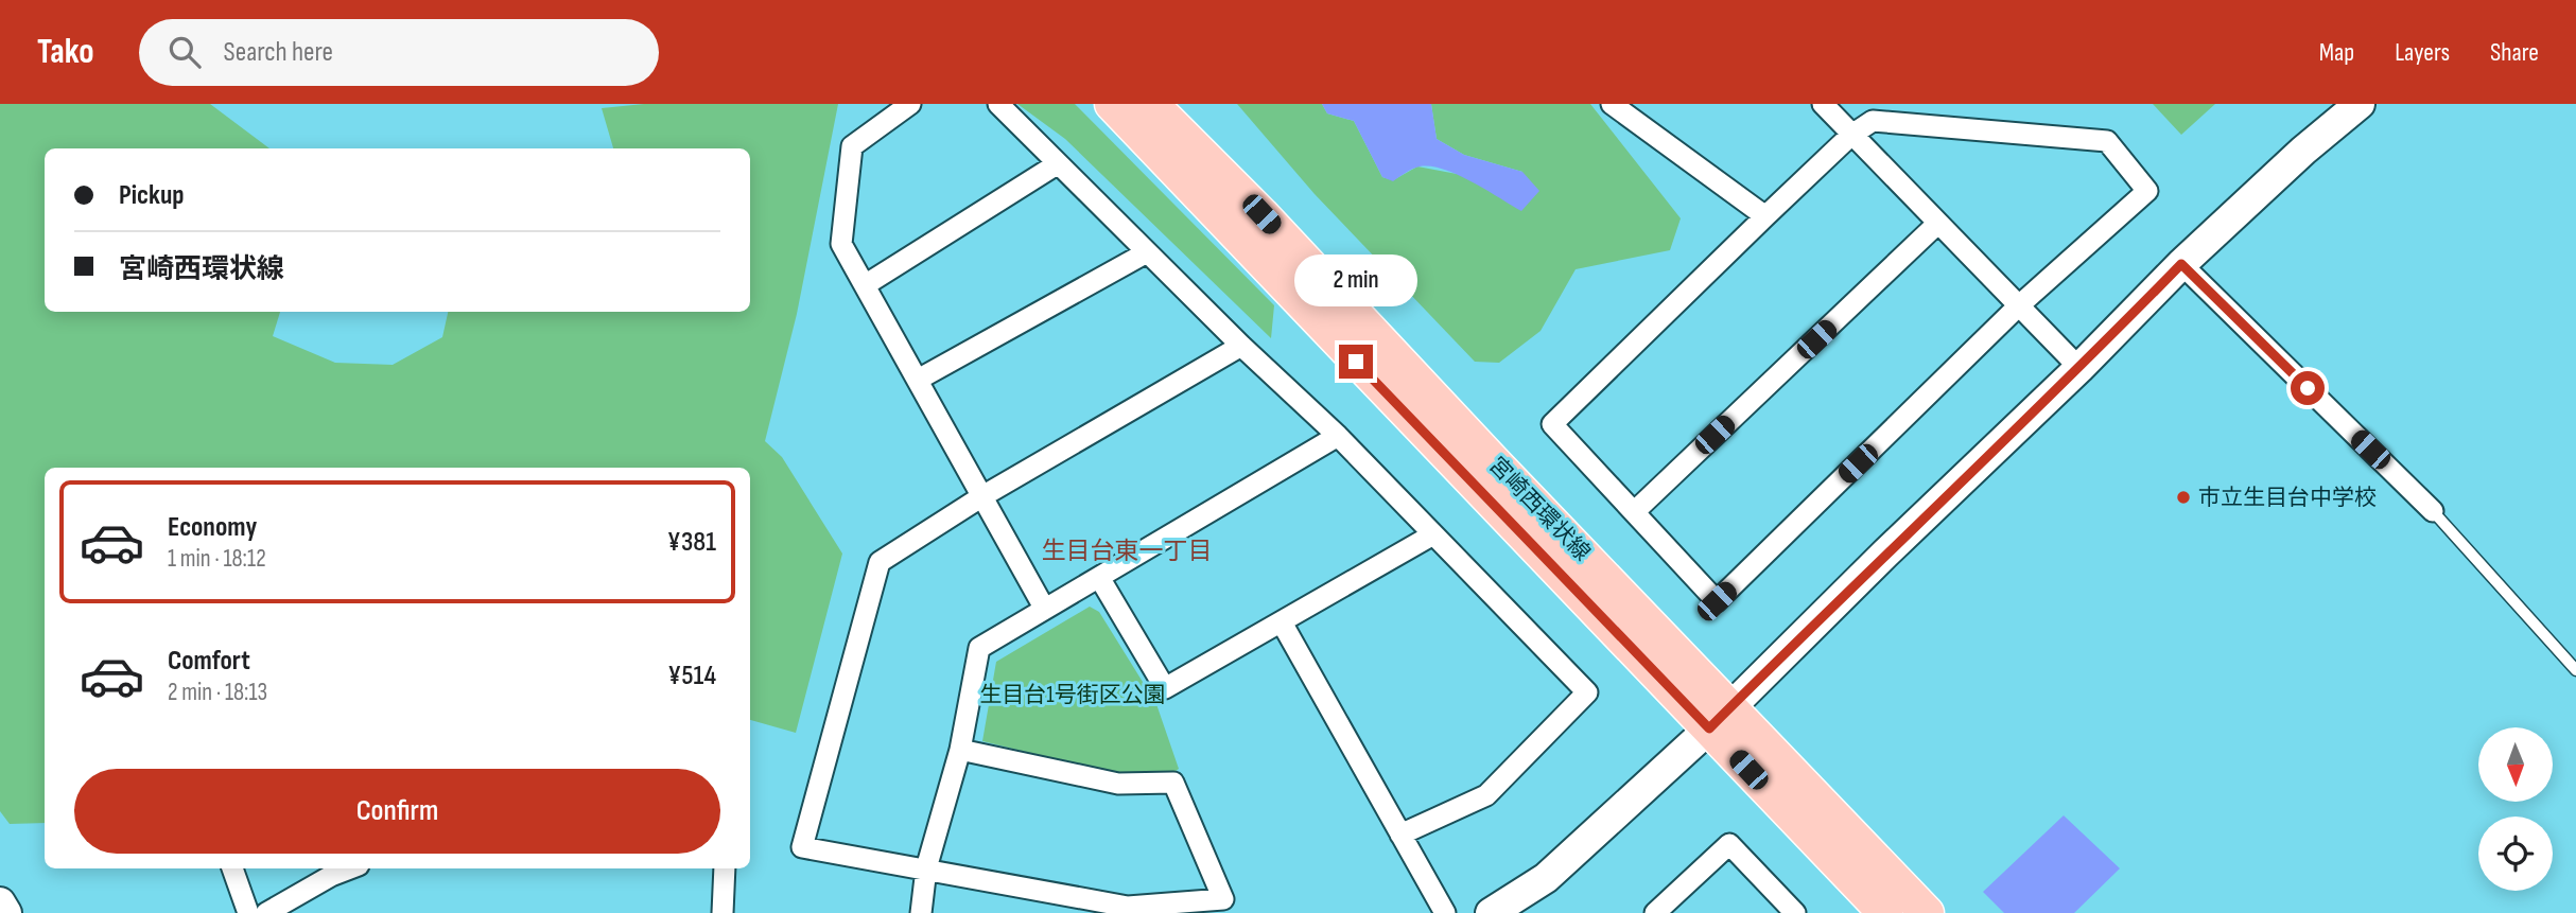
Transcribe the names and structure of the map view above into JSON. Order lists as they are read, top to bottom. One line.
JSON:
{"streets":{"main road":["宮崎西環状線"]},"districts":["生目台東一丁目"],"parks":["生目台1号街区公園"],"places":["市立生目台中学校"],"north":"bottom","page":{"header":"Tako","search":"Search here","nav":["Map","Layers","Share"],"banner":["Pickup","宮崎西環状線"],"bubble":"2 min","list":[{"name":"Economy","note":"1 min · 18:12","value":"¥381"},{"name":"Comfort","note":"2 min · 18:13","value":"¥514"}],"buttons":"Confirm"}}
